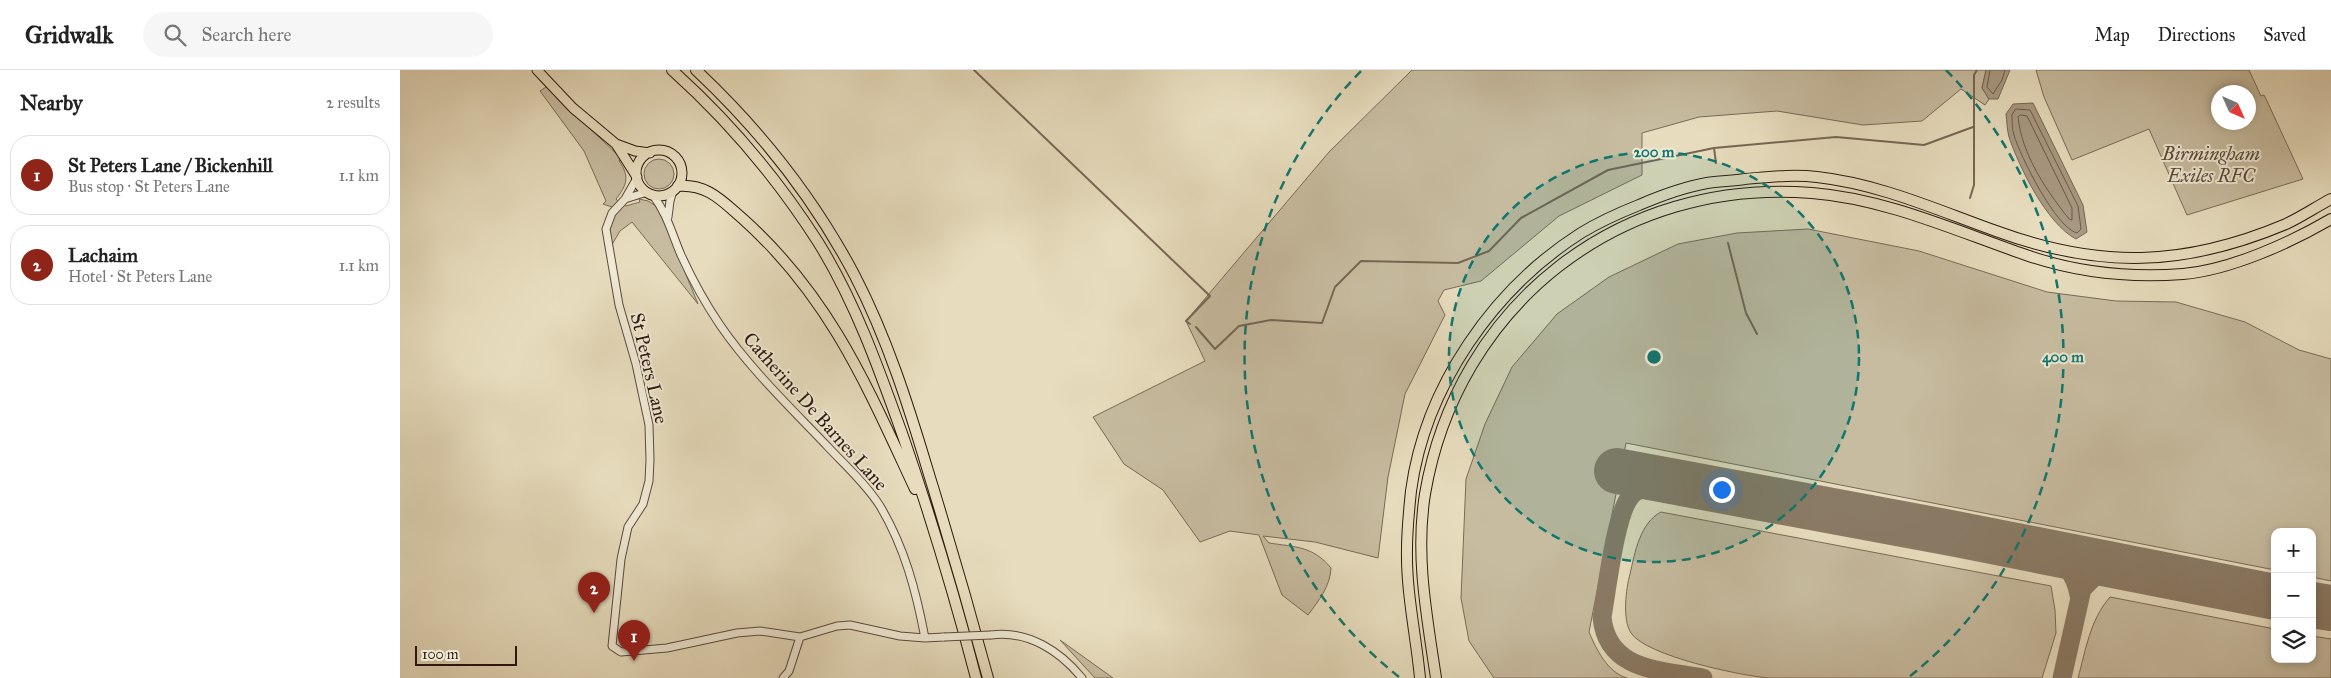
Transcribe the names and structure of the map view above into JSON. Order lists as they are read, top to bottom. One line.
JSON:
{"streets":{"street":["St Peters Lane","Catherine De Barnes Lane"]},"crossings":[["St Peters Lane","Catherine De Barnes Lane"]],"parks":["Birmingham Exiles RFC"],"scale_bar":"100 m","north":"bottom right","page":{"header":"Gridwalk","search":"Search here","nav":["Map","Directions","Saved"],"heading":["Nearby","2 results"],"list":[{"mark":"1","name":"St Peters Lane / Bickenhill","note":"Bus stop · St Peters Lane","value":"1.1 km"},{"mark":"2","name":"Lachaim","note":"Hotel · St Peters Lane","value":"1.1 km"}],"map_buttons":["+","−"],"pins":["2","1"],"scale":"100 m"},"rings":["200 m","400 m"]}
